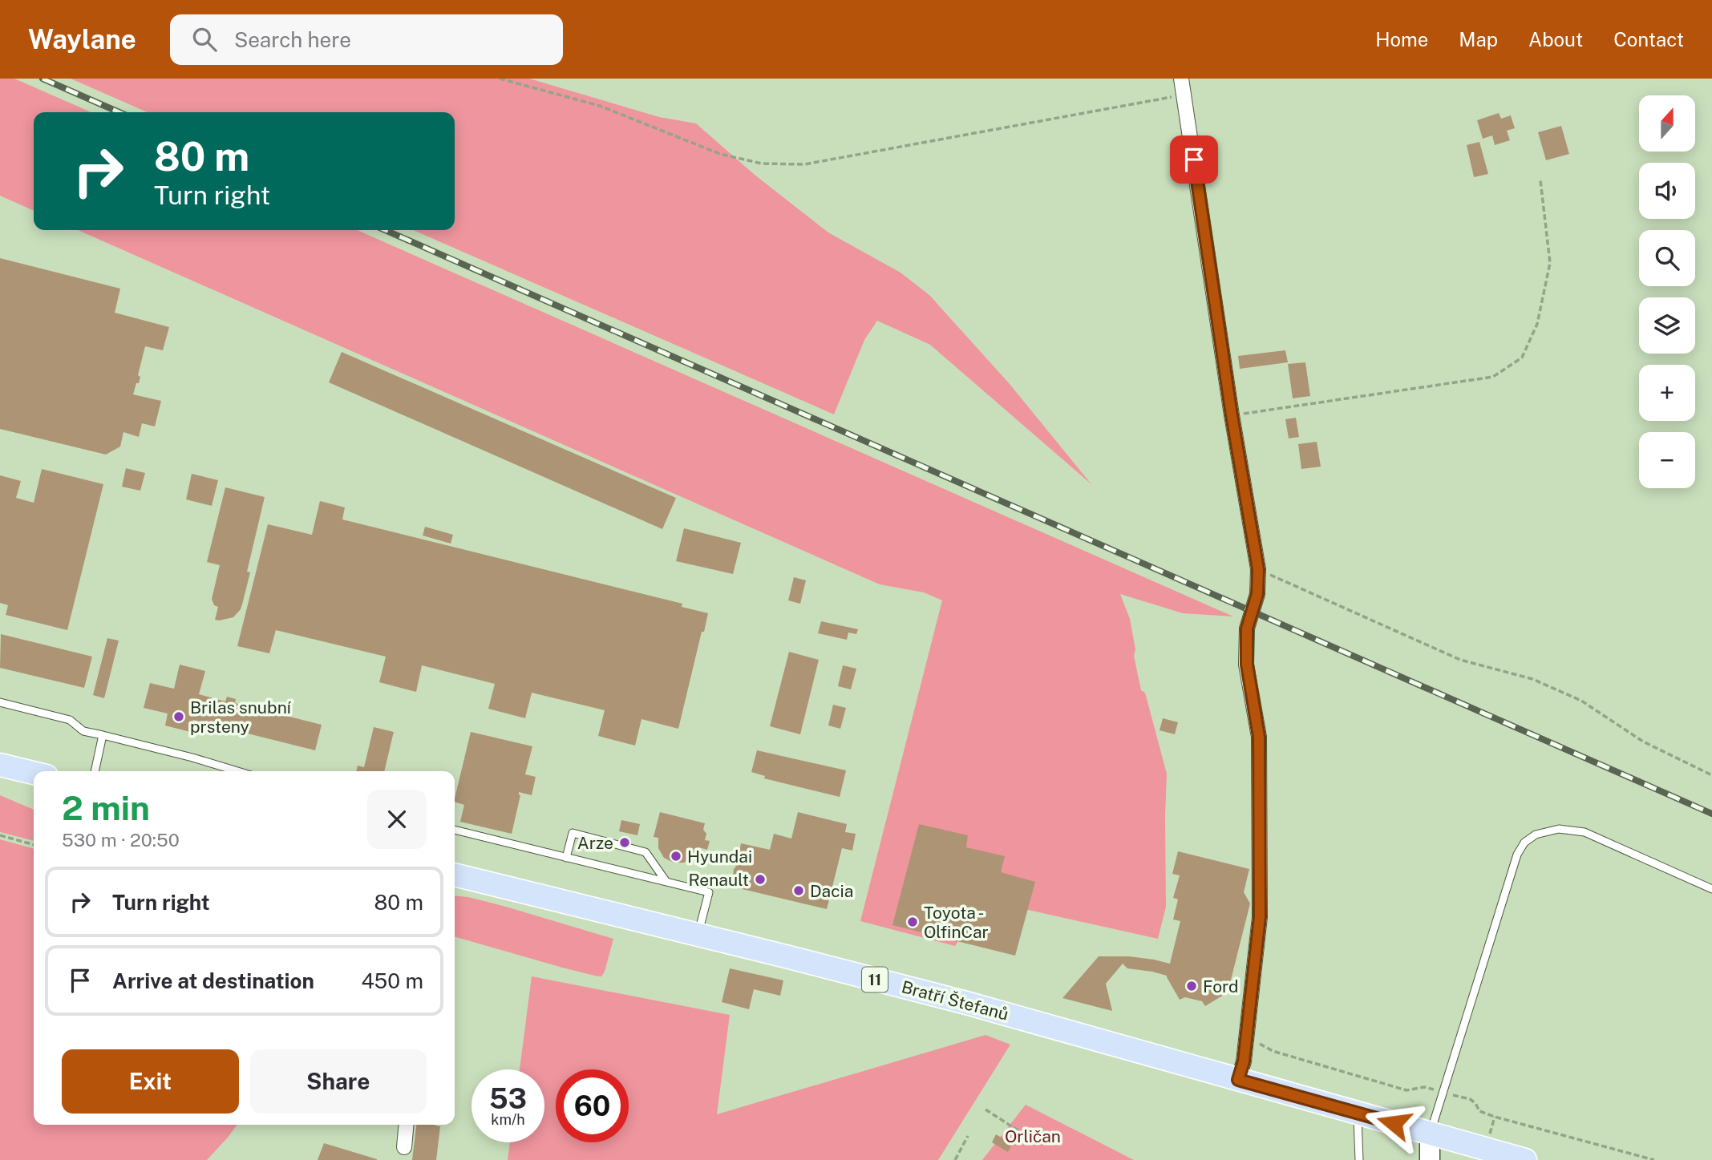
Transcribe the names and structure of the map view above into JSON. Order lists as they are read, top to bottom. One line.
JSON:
{"streets":{"main road":["11","Bratří Štefanů"]},"crossings":[["11","Bratří Štefanů"]],"parks":["Orličan"],"places":["Brilas snubní prsteny","Arze","Hyundai","Renault","Dacia","Toyota - OlfinCar","Ford"],"north":"top","page":{"header":"Waylane","search":"Search here","nav":["Home","Map","About","Contact"],"map_buttons":["+","−"],"turn":["80 m","Turn right"],"heading":["2 min","530 m · 20:50"],"list":[{"name":"Turn right","value":"80 m"},{"name":"Arrive at destination","value":"450 m"}],"buttons":["Exit","Share"],"speed":"53 km/h","limit":"60"}}
